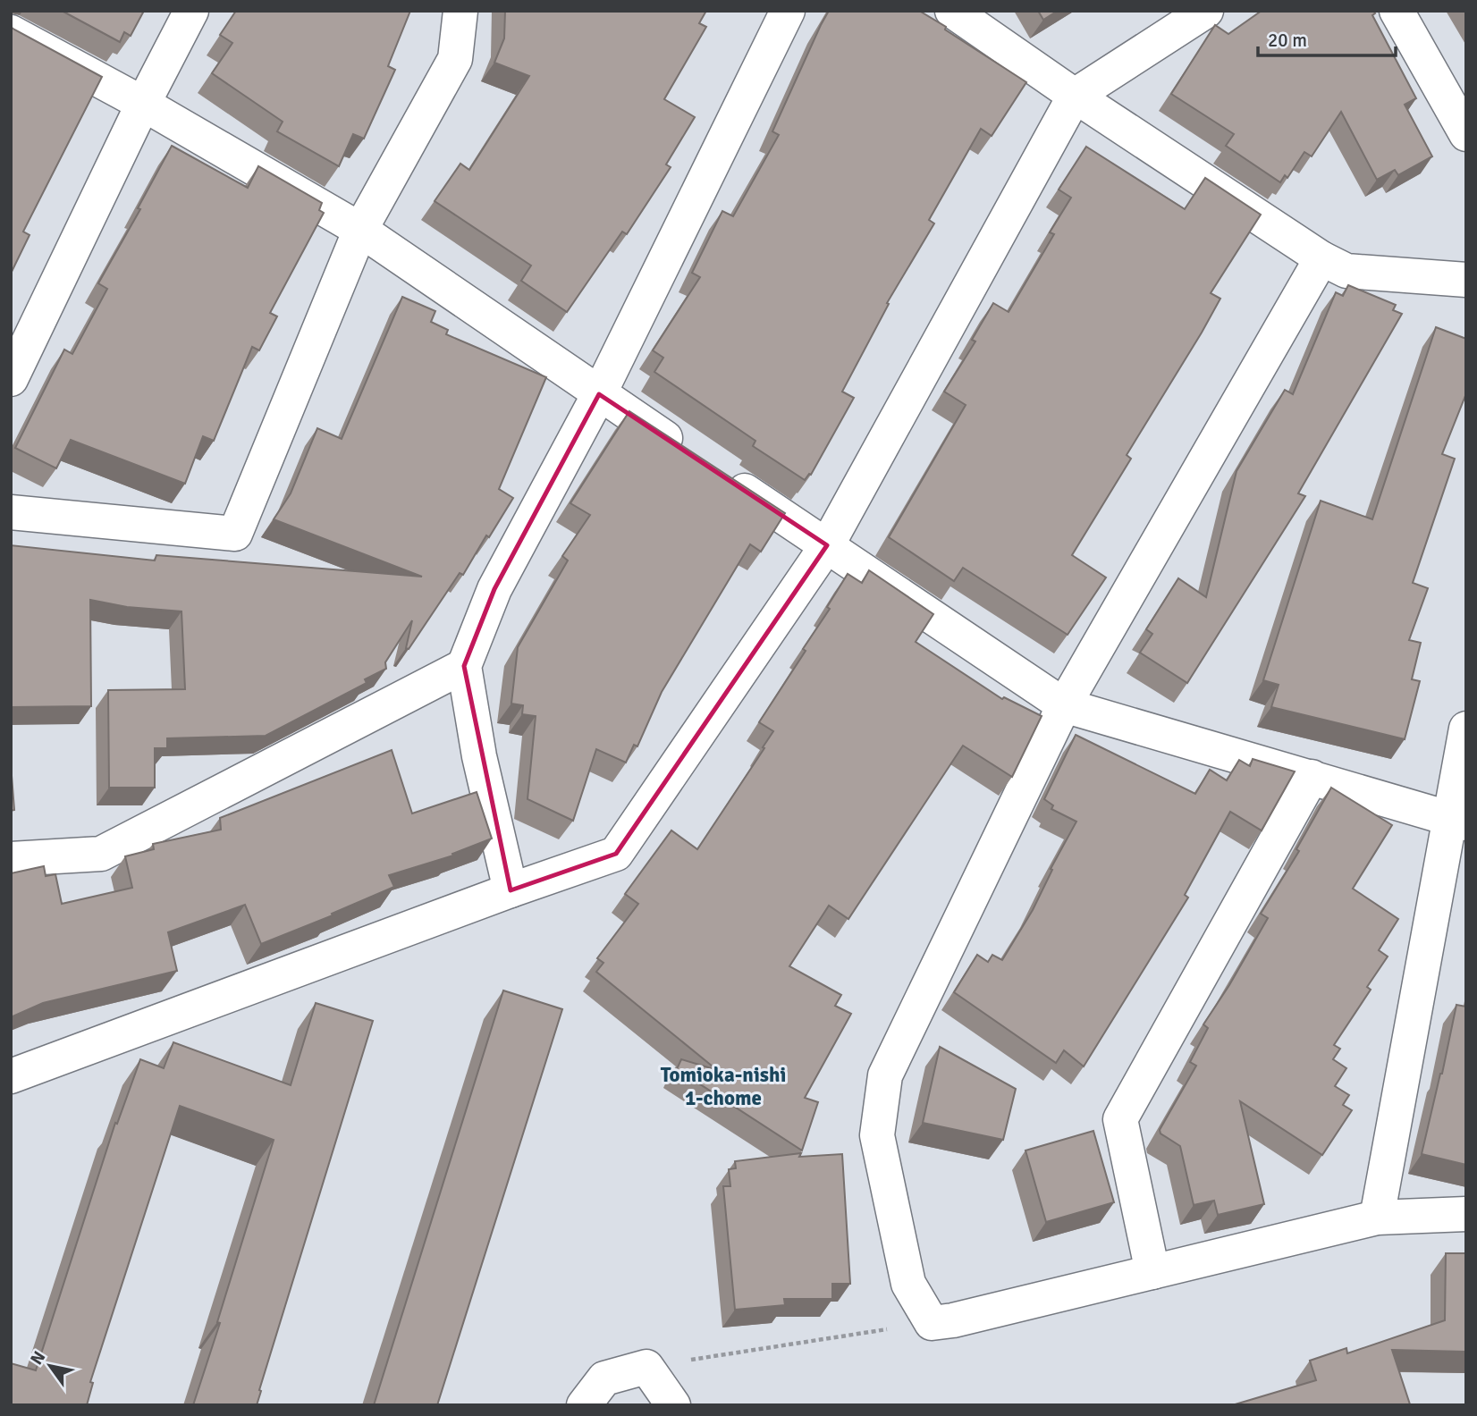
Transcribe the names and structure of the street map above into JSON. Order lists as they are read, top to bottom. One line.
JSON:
{"districts":["Tomioka-nishi 1-chome"],"scale_bar":"20 m","north":"top left"}
